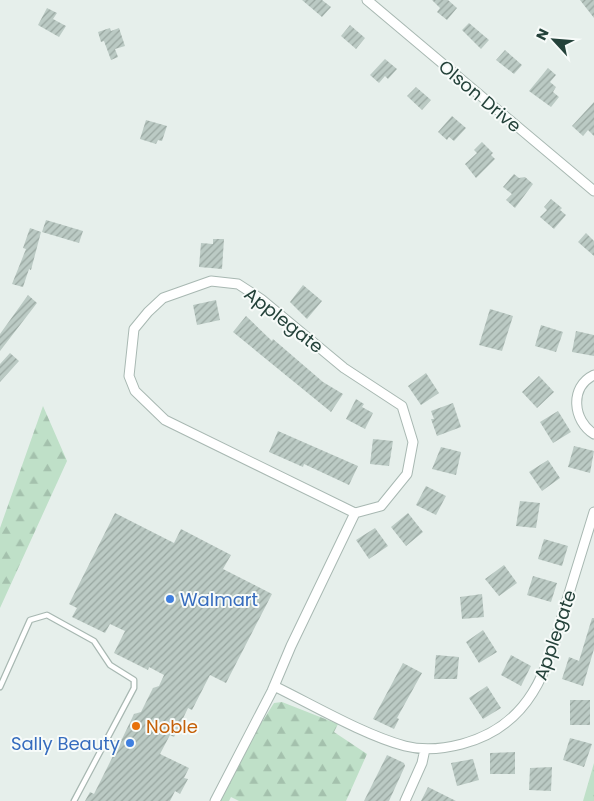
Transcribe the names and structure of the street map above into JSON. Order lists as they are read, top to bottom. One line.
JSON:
{"streets":{"street":["Olson Drive","Applegate"]},"places":["Walmart","Noble","Sally Beauty"],"north":"top left"}
